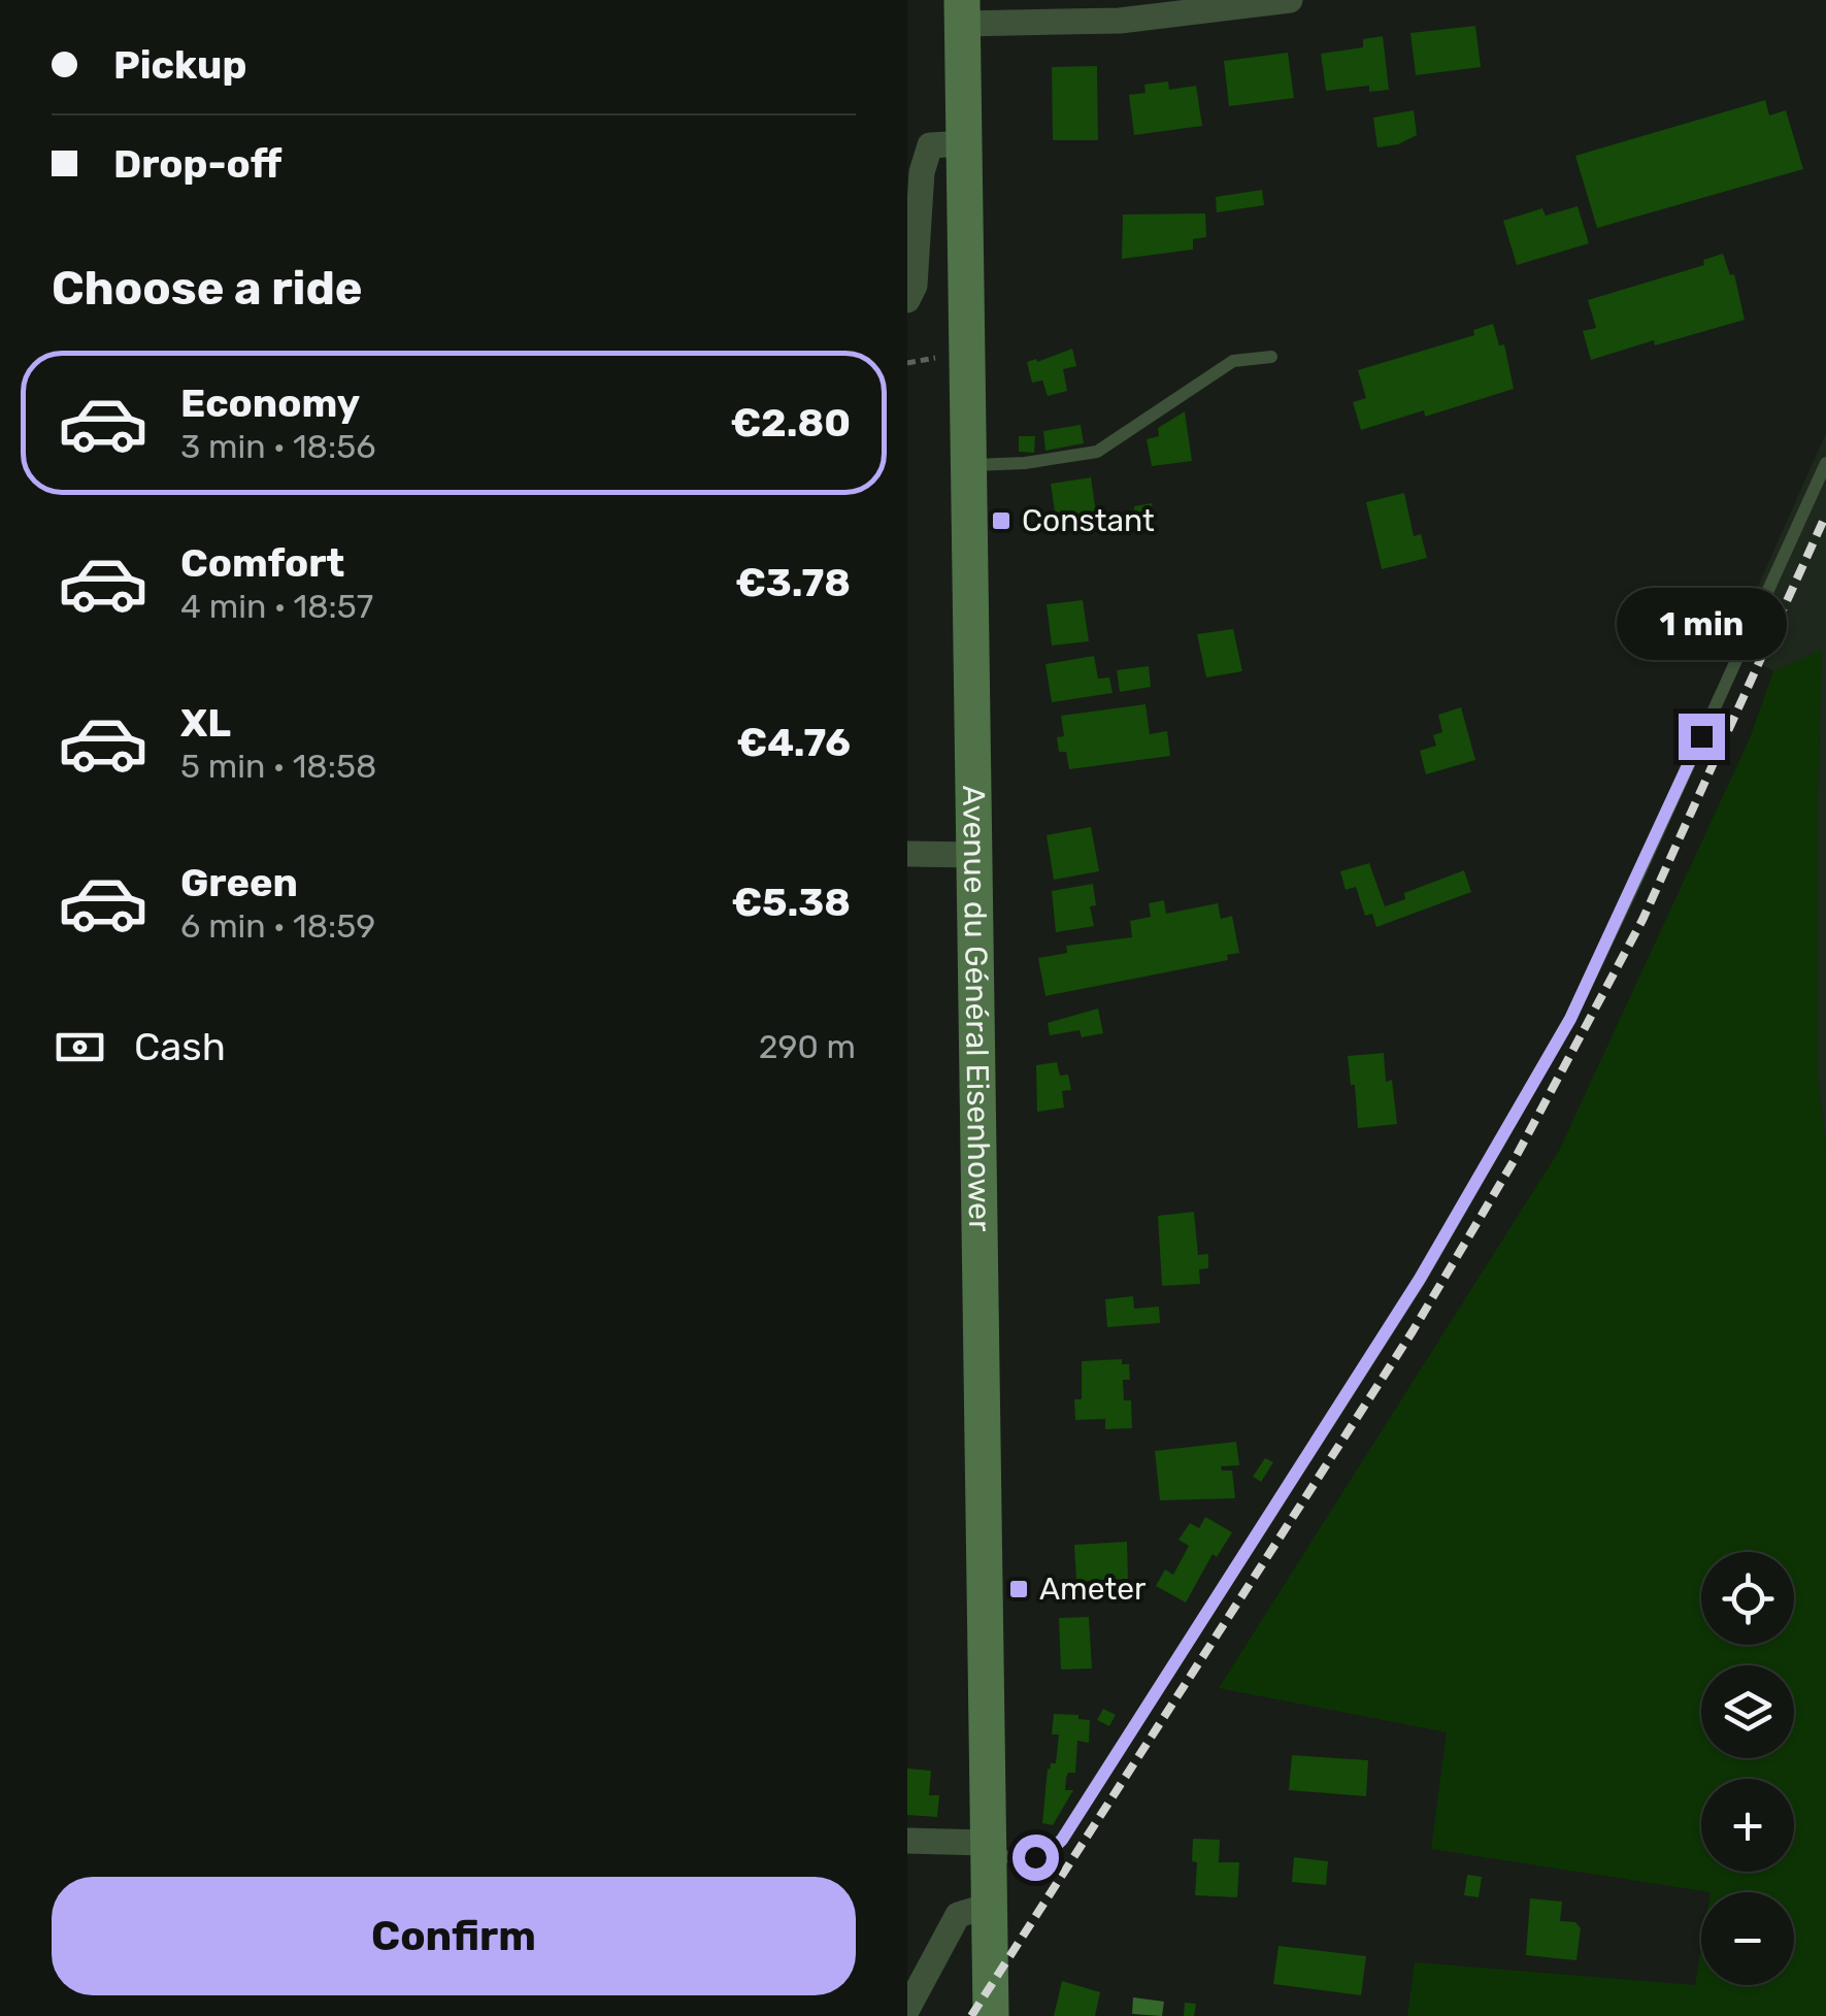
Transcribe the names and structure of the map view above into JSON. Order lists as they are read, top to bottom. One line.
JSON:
{"streets":{"main road":["Avenue du Général Eisenhower"]},"places":{"transit":["Constant","Ameter"]},"page":{"banner":["Pickup","Drop-off"],"heading":"Choose a ride","list":[{"name":"Economy","note":"3 min · 18:56","value":"€2.80"},{"name":"Comfort","note":"4 min · 18:57","value":"€3.78"},{"name":"XL","note":"5 min · 18:58","value":"€4.76"},{"name":"Green","note":"6 min · 18:59","value":"€5.38"}],"bubble":"1 min","pay":["Cash","290 m"],"map_buttons":["+","−"],"buttons":"Confirm"}}
